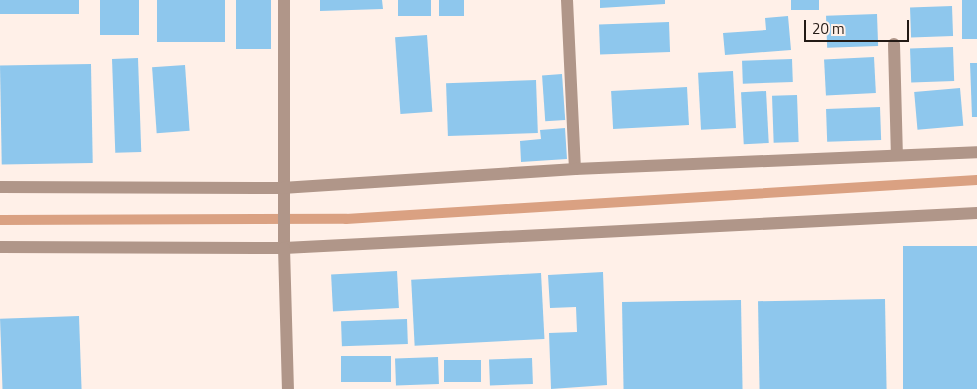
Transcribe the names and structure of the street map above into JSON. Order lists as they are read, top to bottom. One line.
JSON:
{"scale_bar":"20 m"}
